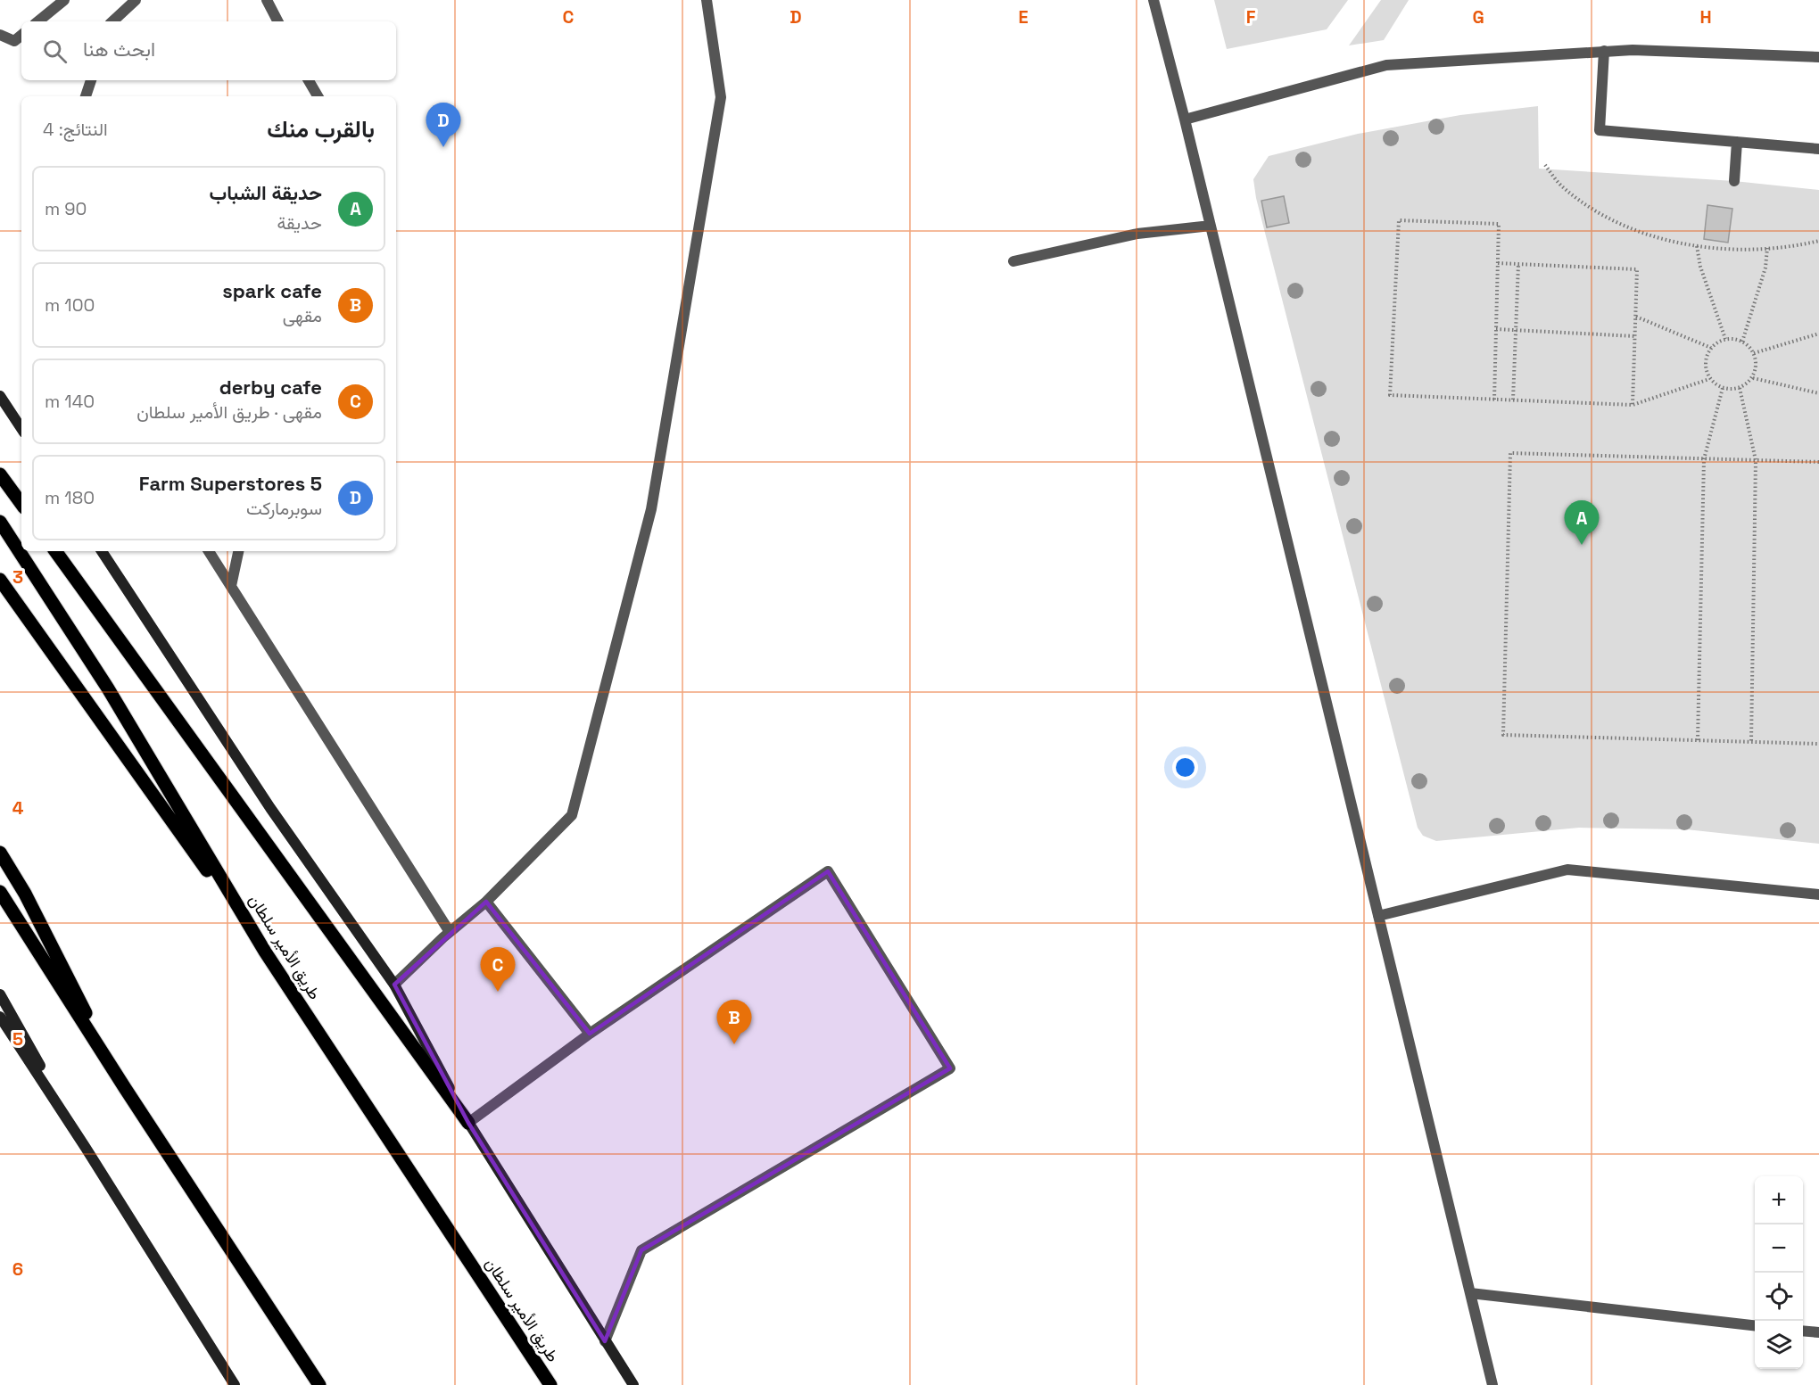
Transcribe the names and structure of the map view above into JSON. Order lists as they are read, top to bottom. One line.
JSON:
{"streets":{"main road":["طريق الأمير سلطان"]},"page":{"search":"ابحث هنا","heading":["بالقرب منك","النتائج: 4"],"pins":["D","A","C","B"],"list":[{"mark":"A","name":"حديقة الشباب","note":"حديقة","value":"90 m"},{"mark":"B","name":"spark cafe","note":"مقهى","value":"100 m"},{"mark":"C","name":"derby cafe","note":"مقهى · طريق الأمير سلطان","value":"140 m"},{"mark":"D","name":"Farm Superstores 5","note":"سوبرماركت","value":"180 m"}],"map_buttons":["+","−"]},"grid":{"columns":["C","D","E","F","G","H"],"rows":["3","4","5","6"]}}
